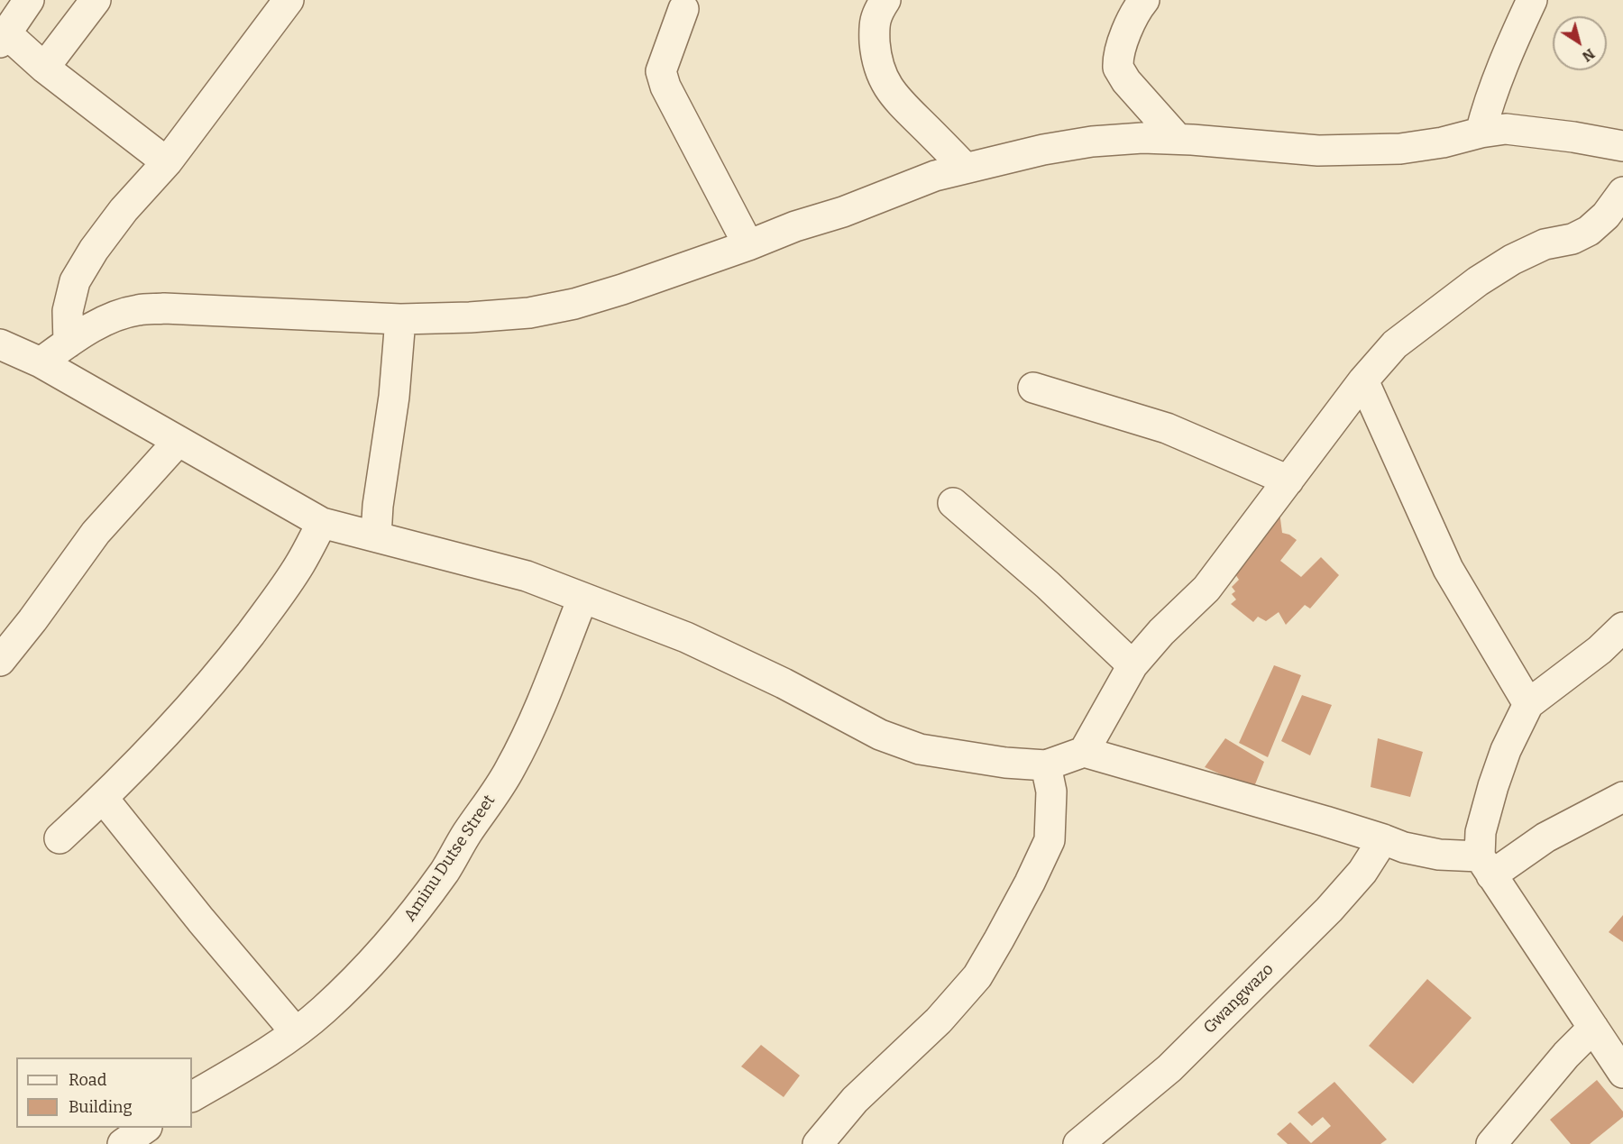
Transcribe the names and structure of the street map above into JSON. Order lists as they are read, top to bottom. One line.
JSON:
{"streets":{"street":["Aminu Dutse Street","Gwangwazo"]},"legend":["Road","Building"],"north":"bottom right"}
